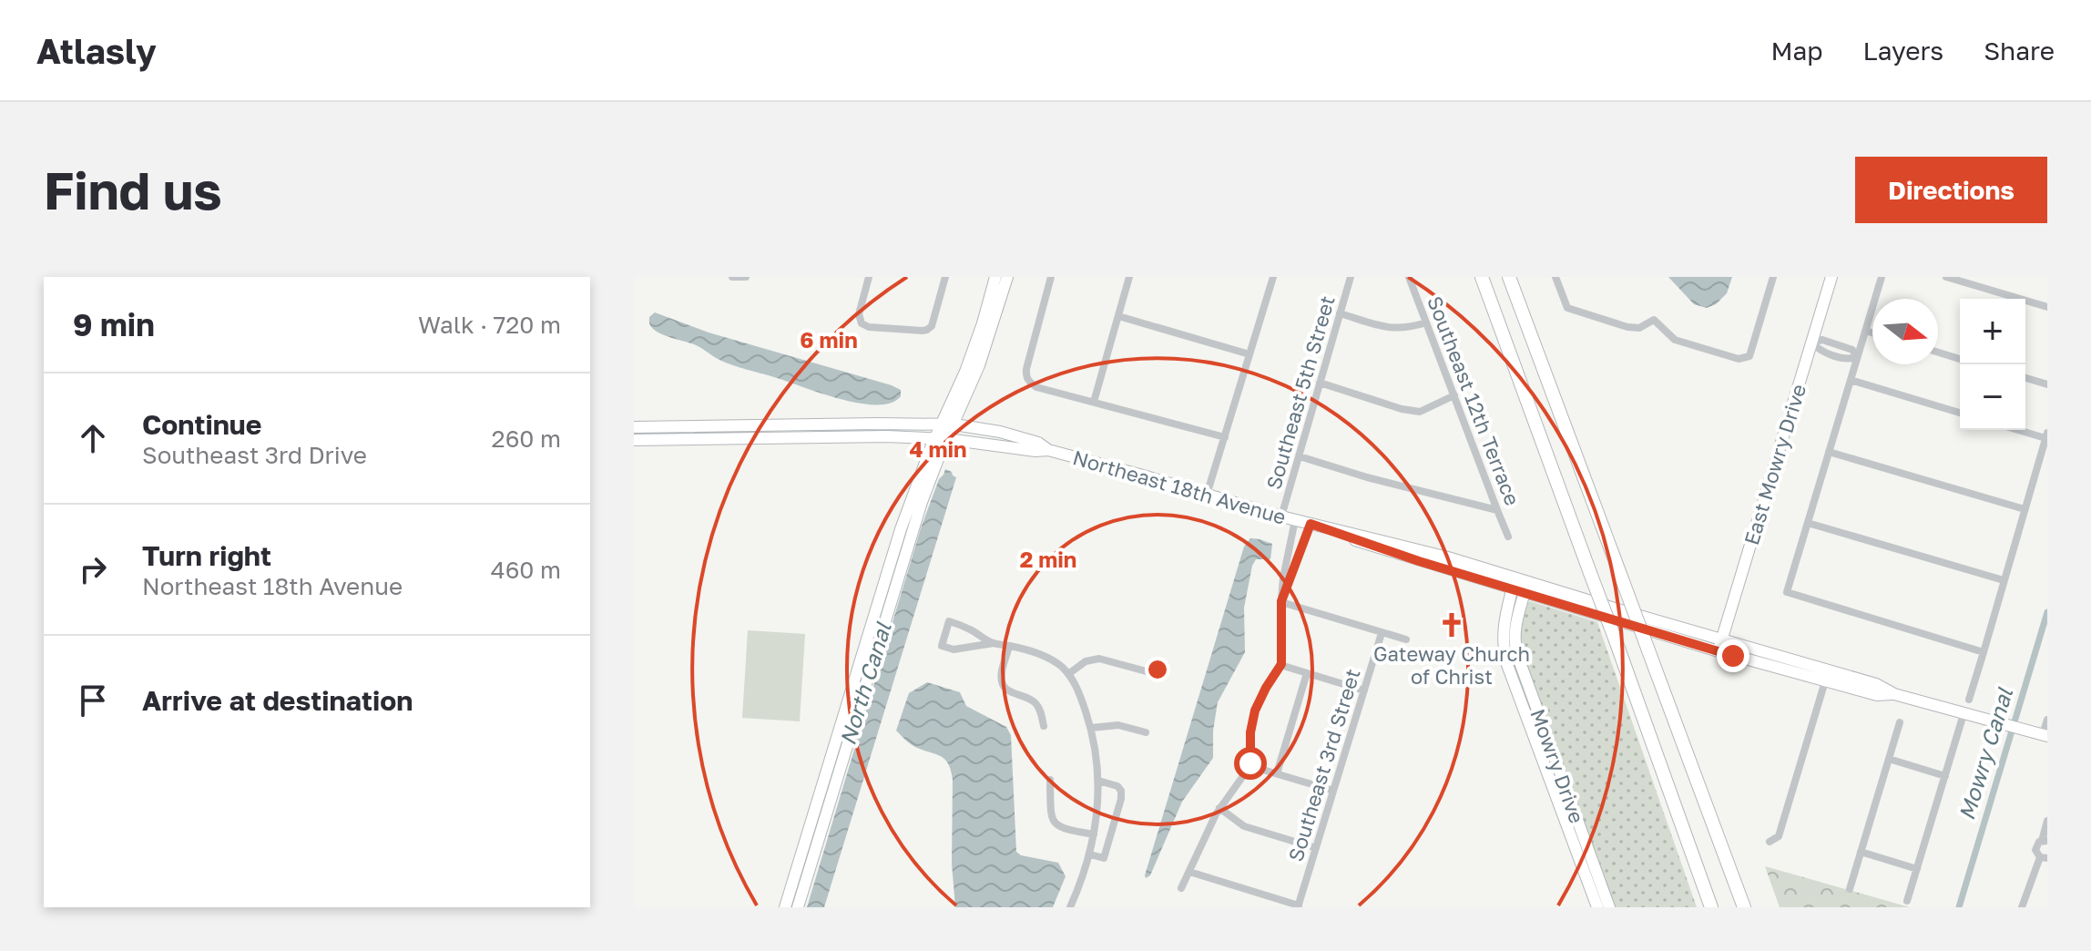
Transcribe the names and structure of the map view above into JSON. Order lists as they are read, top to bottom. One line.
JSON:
{"streets":{"street":["Southeast 5th Street","Southeast 12th Terrace","East Mowry Drive","Northeast 18th Avenue","Southeast 3rd Street","Mowry Drive"]},"crossings":[["Southeast 5th Street","Northeast 18th Avenue"],["East Mowry Drive","Northeast 18th Avenue"],["Northeast 18th Avenue","Mowry Drive"]],"water":["North Canal","Mowry Canal"],"places":{"church":["Gateway Church of Christ"]},"north":"right","page":{"header":"Atlasly","nav":["Map","Layers","Share"],"buttons":"Directions","title":"Find us","heading":["9 min","Walk · 720 m"],"map_buttons":["+","−"],"list":[["Continue","Southeast 3rd Drive","260 m"],["Turn right","Northeast 18th Avenue","460 m"],"Arrive at destination"]},"rings":["6 min","4 min","2 min"]}
